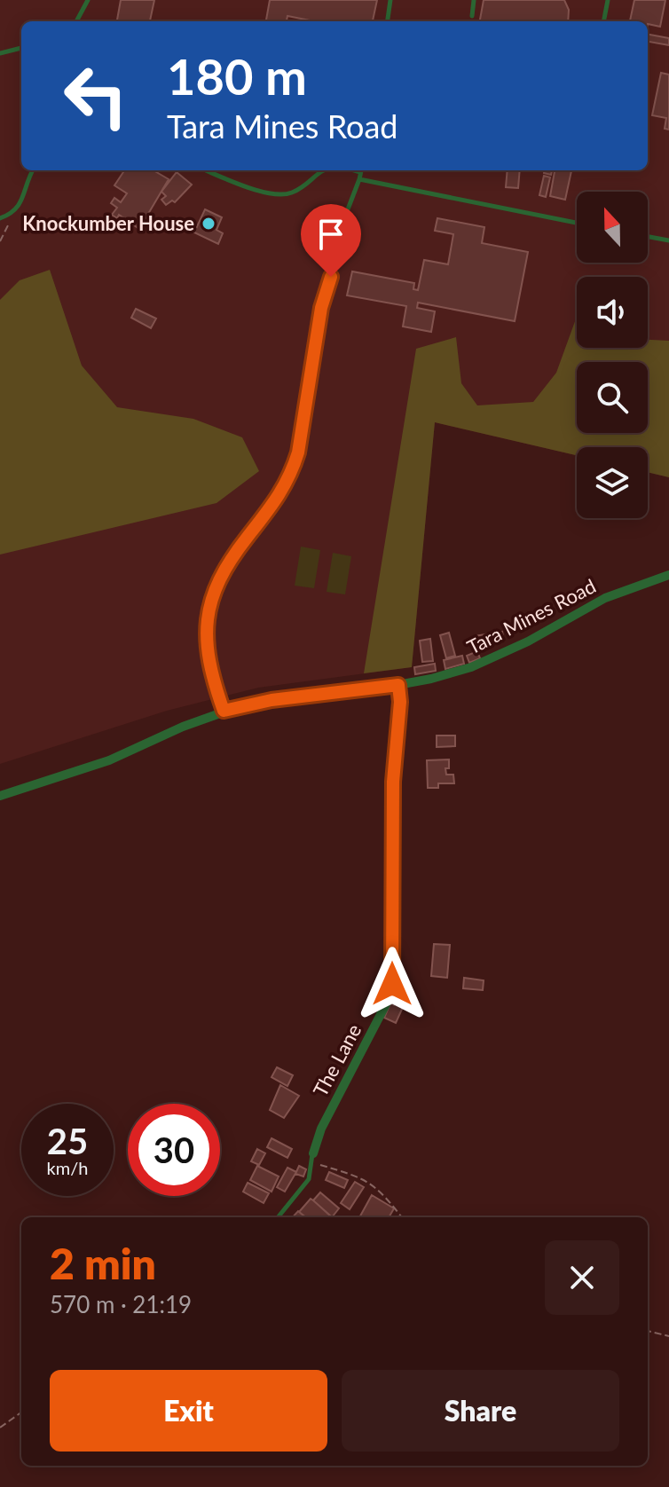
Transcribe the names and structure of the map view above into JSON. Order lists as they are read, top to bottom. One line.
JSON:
{"streets":{"street":["Tara Mines Road","The Lane"]},"crossings":[["Tara Mines Road","The Lane"]],"places":["Knockumber House"],"north":"top","page":{"turn":["180 m","Tara Mines Road"],"speed":"25 km/h","limit":"30","heading":["2 min","570 m · 21:19"],"buttons":["Exit","Share"]}}
